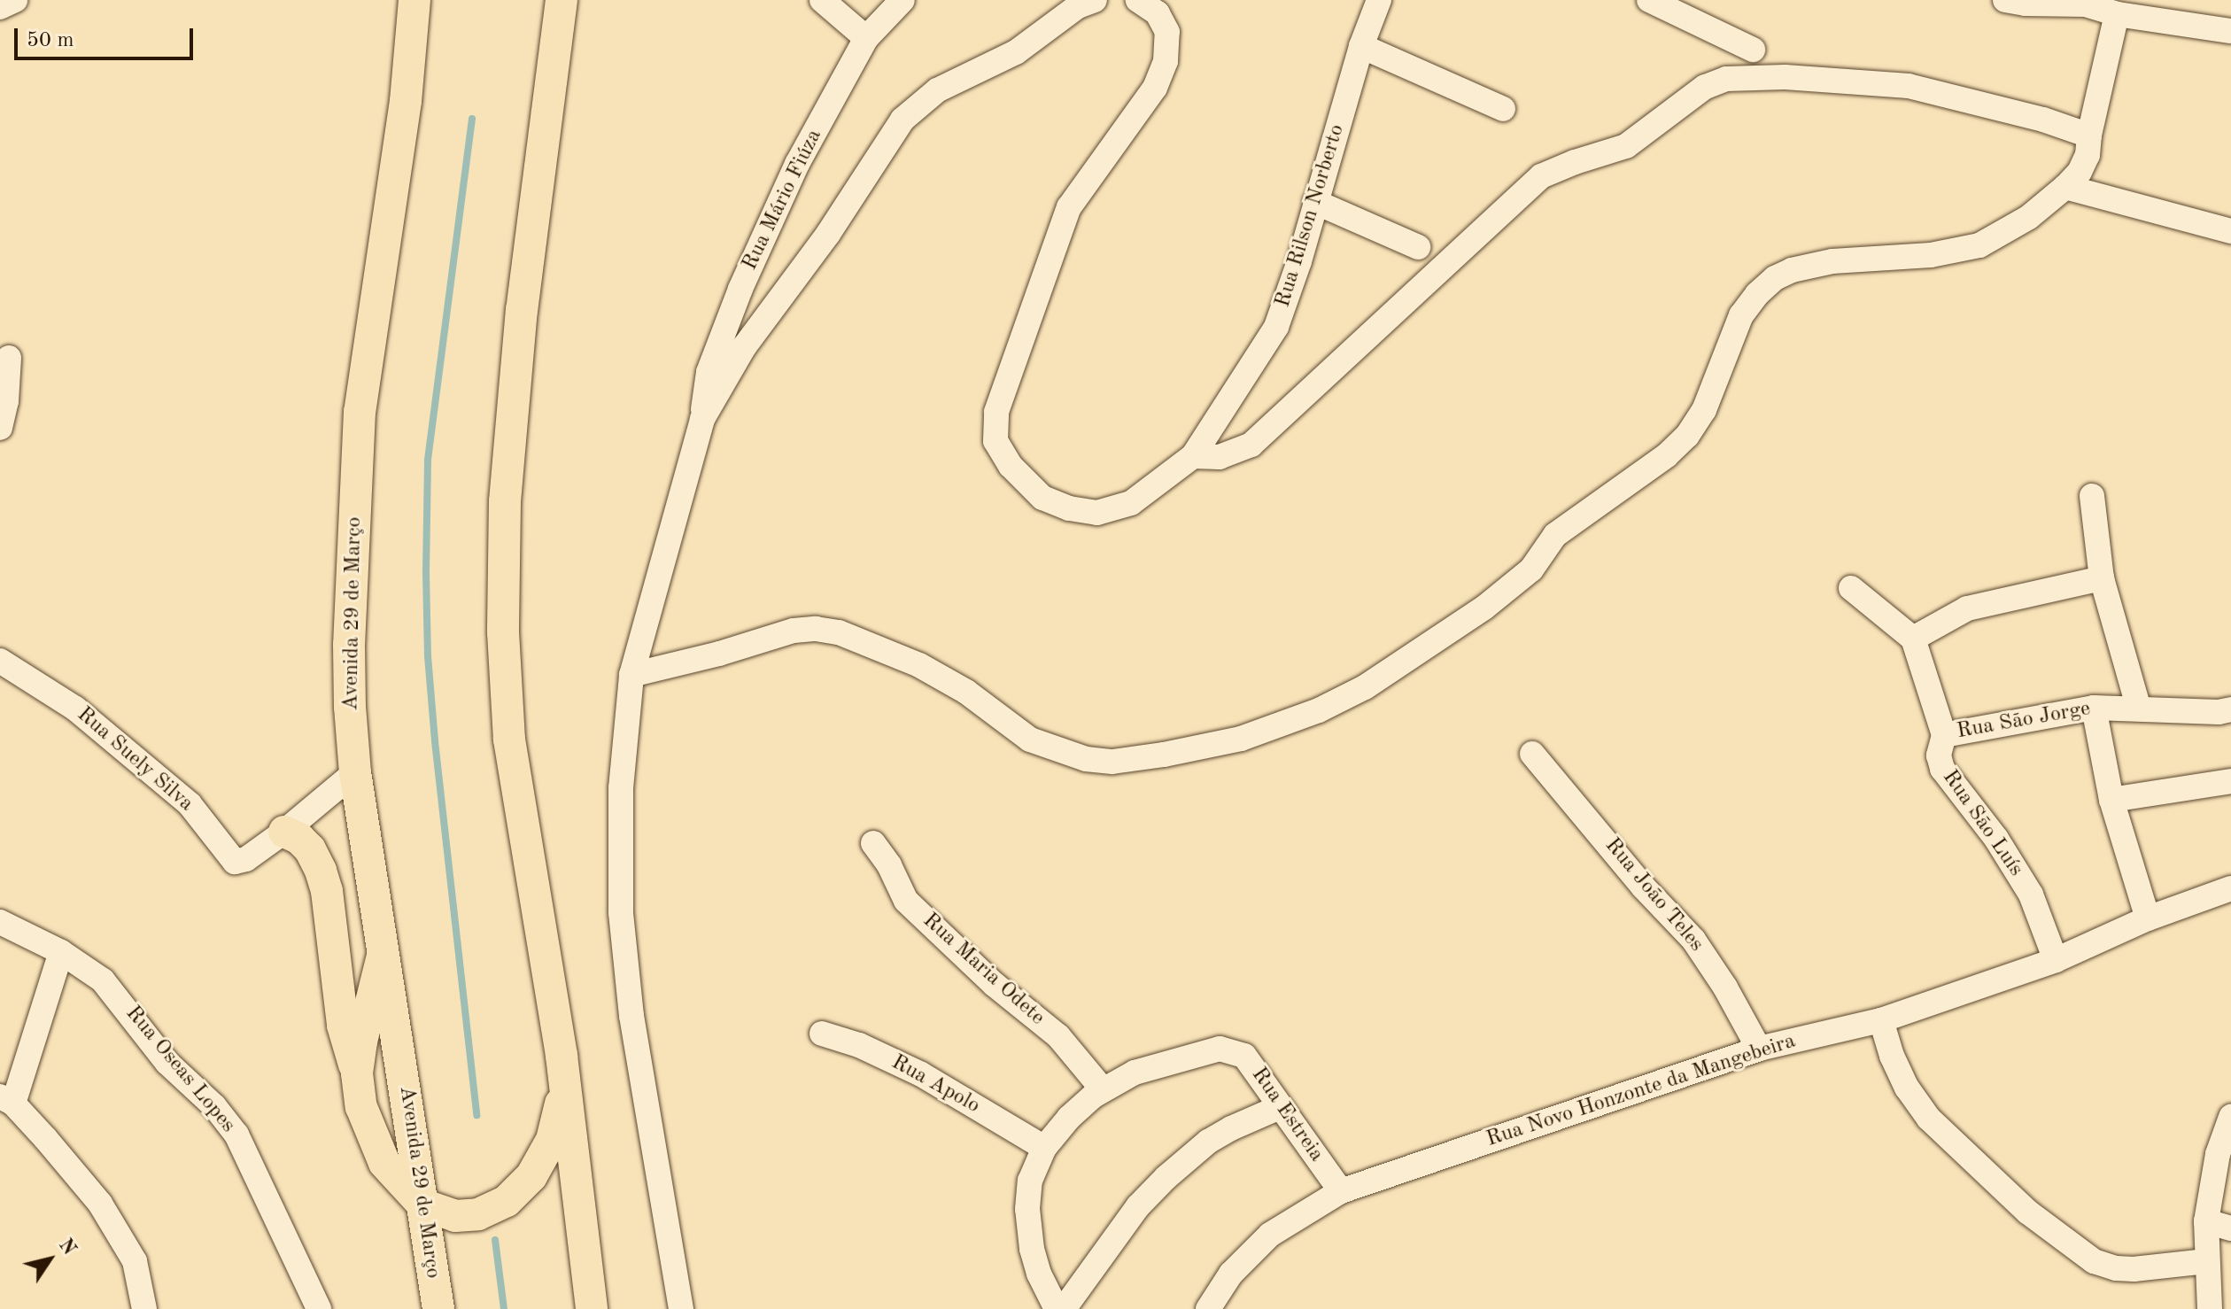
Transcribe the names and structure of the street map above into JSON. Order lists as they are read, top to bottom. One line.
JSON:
{"streets":{"main road":["Avenida 29 de Março"],"street":["Rua Mário Fiúza","Rua Rilson Norberto","Rua São Jorge","Rua Suely Silva","Rua São Luís","Rua João Teles","Rua Maria Odete","Rua Oseas Lopes","Rua Apolo","Rua Novo Honzonte da Mangebeira","Rua Estreia"]},"crossings":[["Avenida 29 de Março","Rua Suely Silva"],["Rua São Jorge","Rua São Luís"],["Rua São Luís","Rua Novo Honzonte da Mangebeira"],["Rua João Teles","Rua Novo Honzonte da Mangebeira"],["Rua Maria Odete","Rua Estreia"],["Rua Apolo","Rua Estreia"],["Rua Novo Honzonte da Mangebeira","Rua Estreia"]],"scale_bar":"50 m","north":"top right"}
